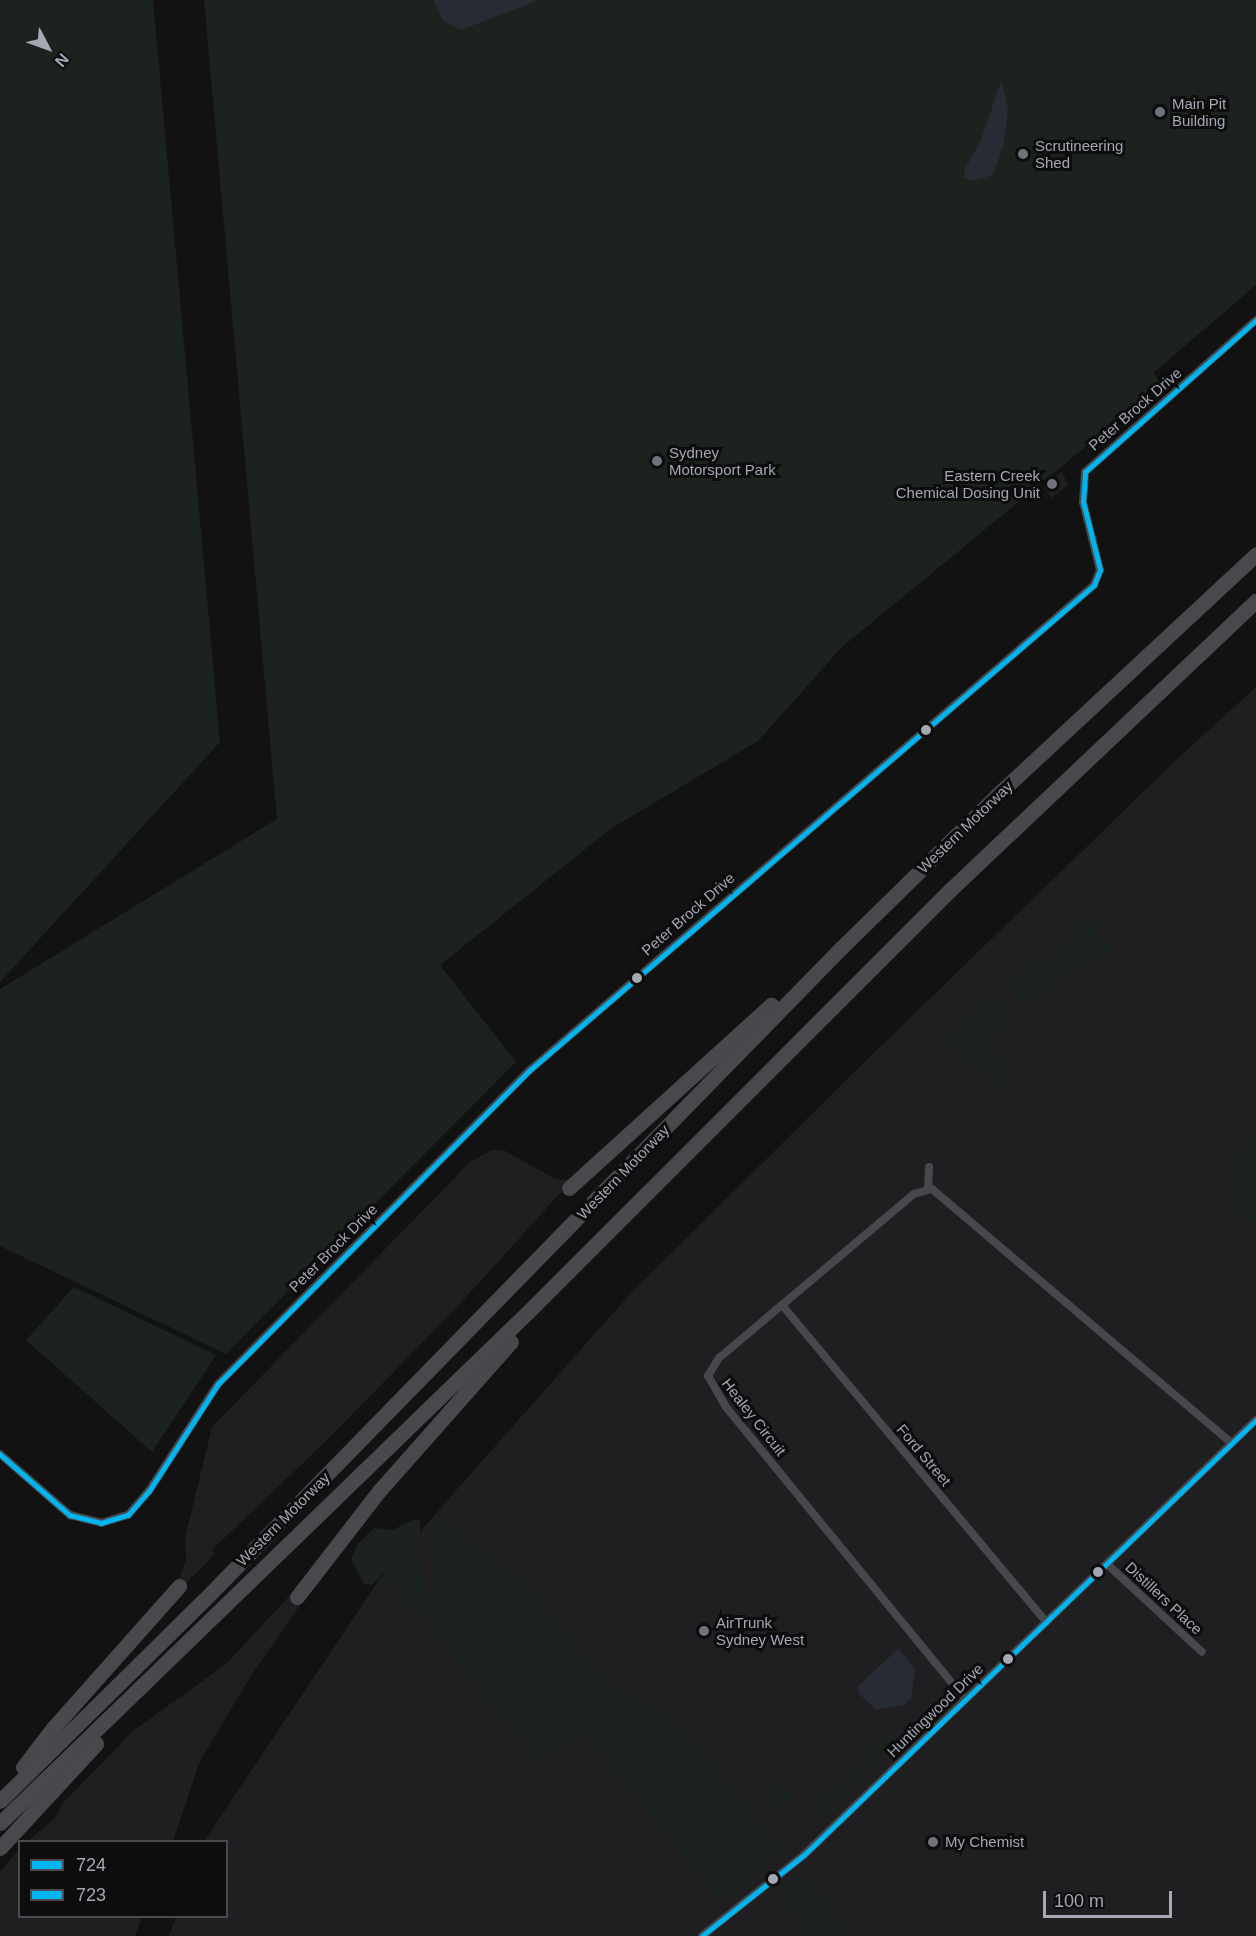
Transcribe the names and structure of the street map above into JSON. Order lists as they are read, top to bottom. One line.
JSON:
{"streets":{"highway":["Western Motorway"],"street":["Peter Brock Drive","Healey Circuit","Ford Street","Distillers Place","Huntingwood Drive"]},"crossings":[["Healey Circuit","Ford Street"],["Healey Circuit","Huntingwood Drive"],["Ford Street","Huntingwood Drive"],["Distillers Place","Huntingwood Drive"]],"places":["Main Pit Building","Scrutineering Shed","Sydney Motorsport Park","Eastern Creek Chemical Dosing Unit","AirTrunk Sydney West","My Chemist"],"lines":["transit line 724","transit line 723"],"legend":["724","723"],"scale_bar":"100 m","north":"bottom right"}
